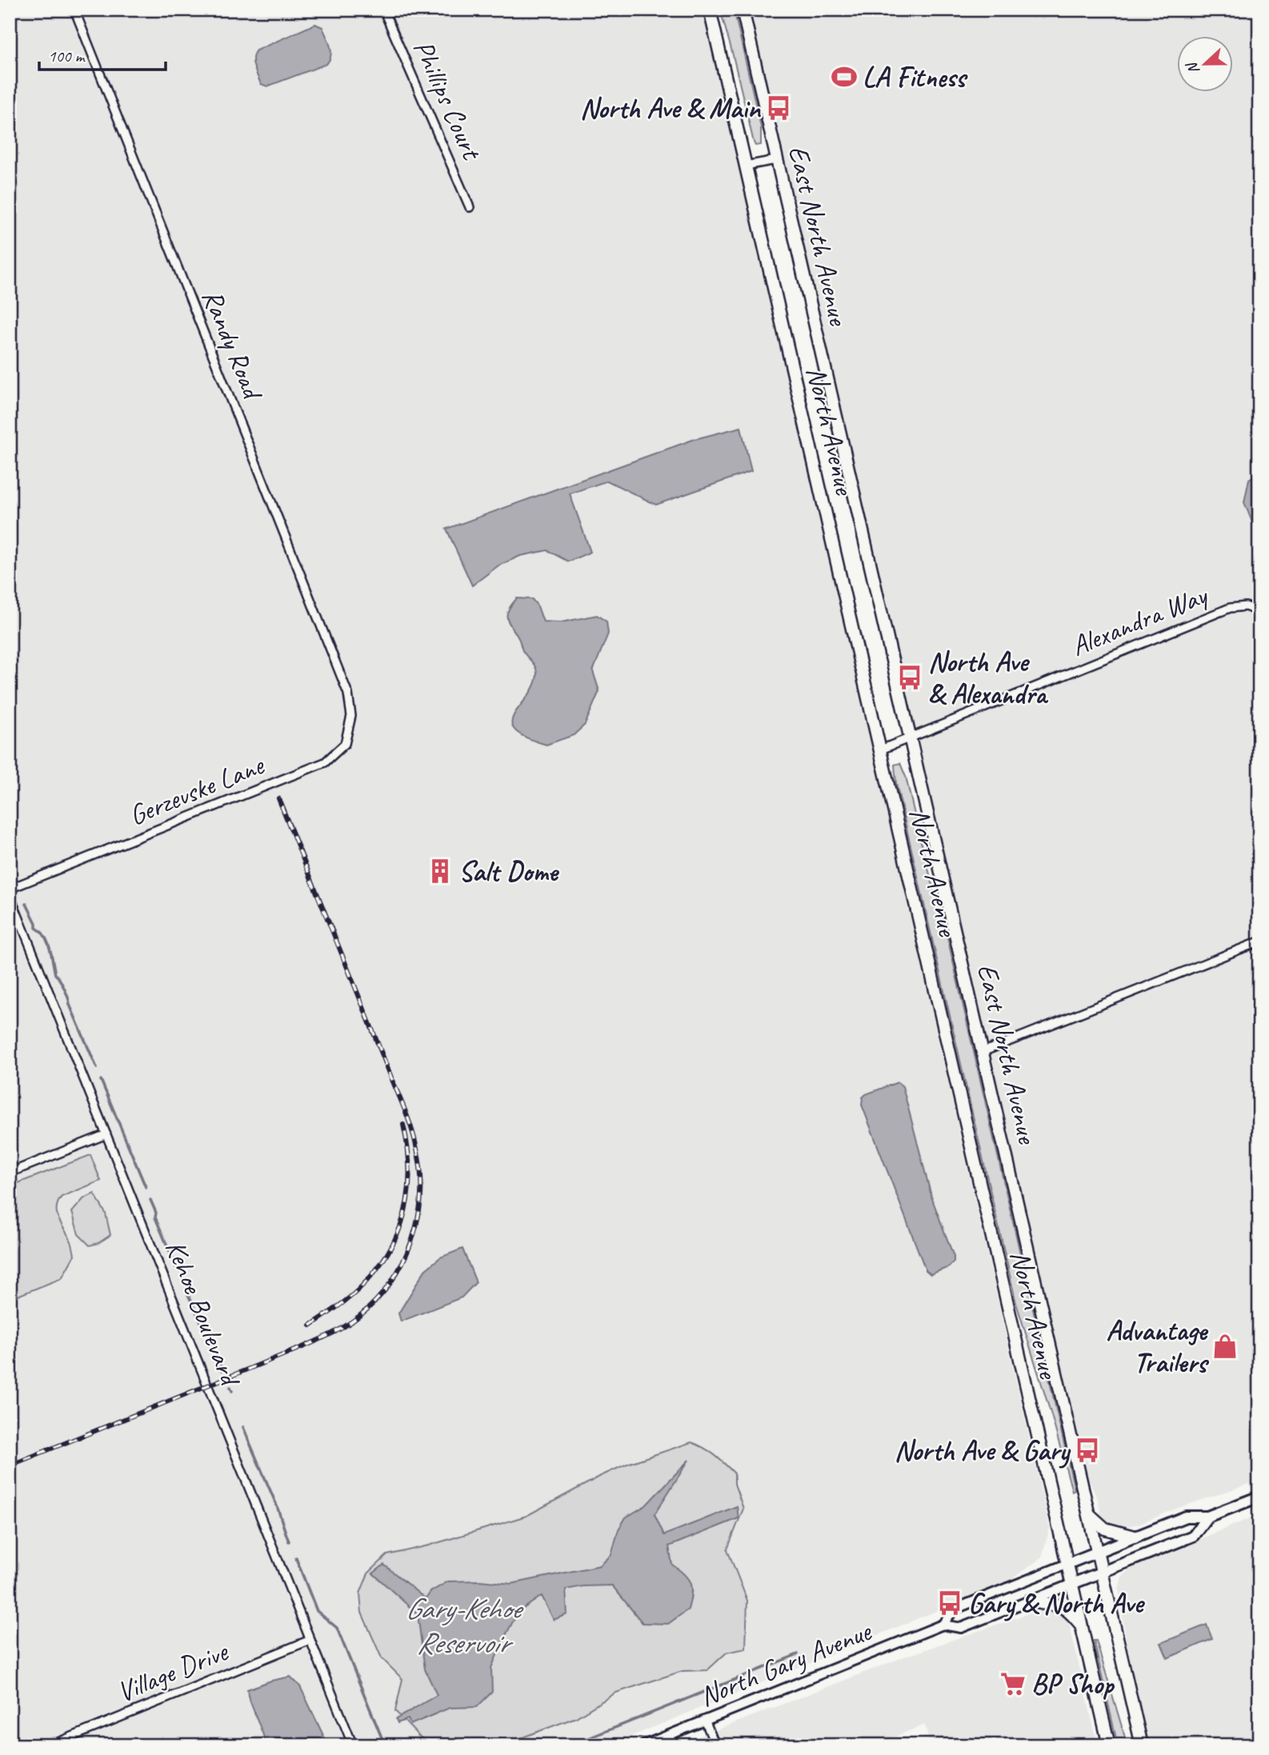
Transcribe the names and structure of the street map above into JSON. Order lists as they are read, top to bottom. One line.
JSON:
{"streets":{"main road":["East North Avenue","North Avenue","North Gary Avenue"],"street":["Phillips Court","Randy Road","Alexandra Way","Gerzevske Lane","Kehoe Boulevard","Village Drive"]},"crossings":[["East North Avenue","Alexandra Way"],["East North Avenue","North Gary Avenue"],["Randy Road","Gerzevske Lane"],["North Avenue","Alexandra Way"],["North Avenue","North Gary Avenue"],["Kehoe Boulevard","Village Drive"]],"water":["Gary-Kehoe Reservoir"],"places":{"sports":["LA Fitness"],"bus stop":["North Ave & Main","North Ave & Alexandra","North Ave & Gary","Gary & North Ave"],"building":["Salt Dome"],"shop":["Advantage Trailers"],"supermarket":["BP Shop"]},"scale_bar":"100 m","north":"left"}
